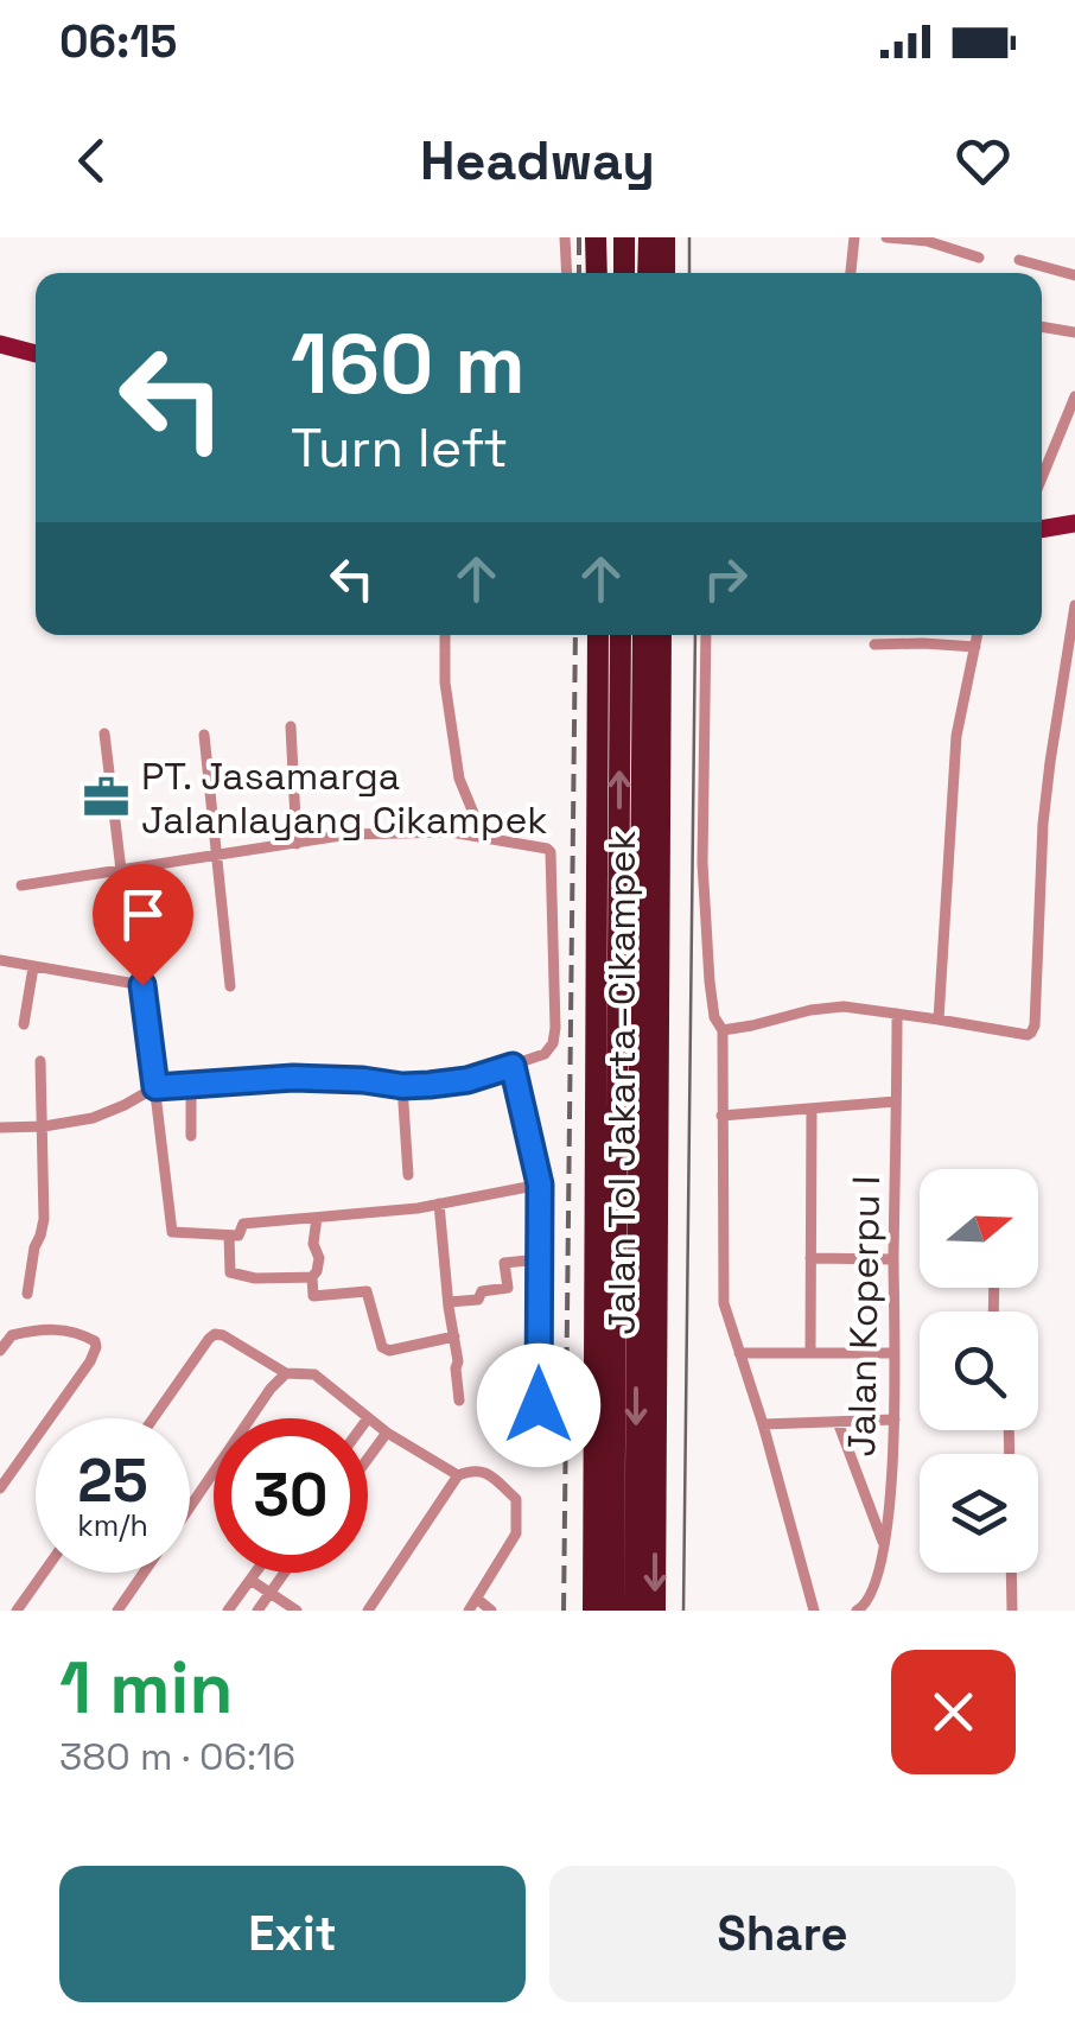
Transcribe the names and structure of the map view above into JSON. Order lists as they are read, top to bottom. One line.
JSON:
{"streets":{"highway":["Jalan Tol Jakarta–Cikampek"],"street":["Jalan Koperpu I"]},"places":{"office":["PT. Jasamarga Jalanlayang Cikampek"]},"north":"right","page":{"status":"06:15","header":"Headway","turn":["160 m","Turn left"],"speed":"25 km/h","limit":"30","heading":["1 min","380 m · 06:16"],"buttons":["Exit","Share"]}}
